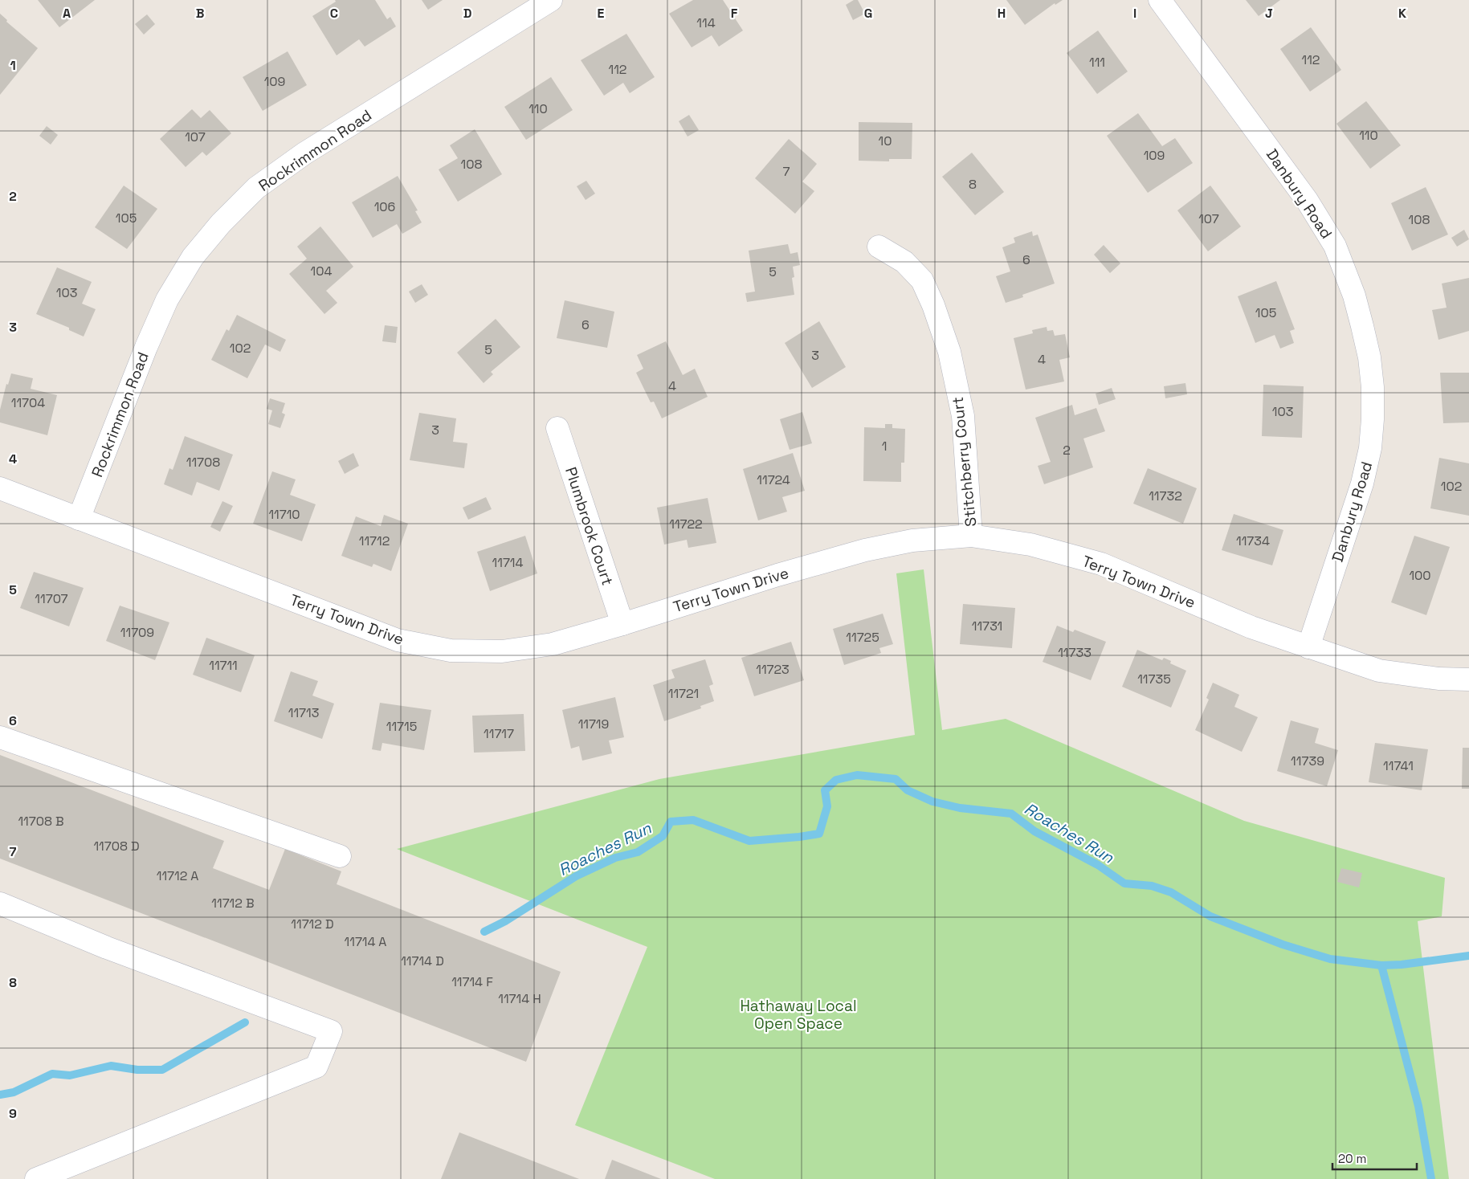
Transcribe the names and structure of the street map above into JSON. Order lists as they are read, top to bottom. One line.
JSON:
{"streets":{"street":["Rockrimmon Road","Danbury Road","Stitchberry Court","Plumbrook Court","Terry Town Drive"]},"crossings":[["Rockrimmon Road","Terry Town Drive"],["Danbury Road","Terry Town Drive"],["Stitchberry Court","Terry Town Drive"],["Plumbrook Court","Terry Town Drive"]],"water":["Roaches Run"],"parks":["Hathaway Local Open Space"],"house_numbers":["114","112","111","112","109","110","110","107","10","109","108","7","8","106","105","107","108","6","104","5","103","105","6","102","5","3","4","4","11704","103","3","1","2","11708","11724","102","11732","11710","11722","11712","11734","11714","100","11707","11731","11709","11725","11733","11711","11723","11735","11721","11713","11719","11715","11717","11739","11741","11708 B","11708 D","11712 A","11712 B","11712 D","11714 A","11714 D","11714 F","11714 H"],"scale_bar":"20 m","grid":{"columns":["A","B","C","D","E","F","G","H","I","J","K"],"rows":["1","2","3","4","5","6","7","8","9"]}}
